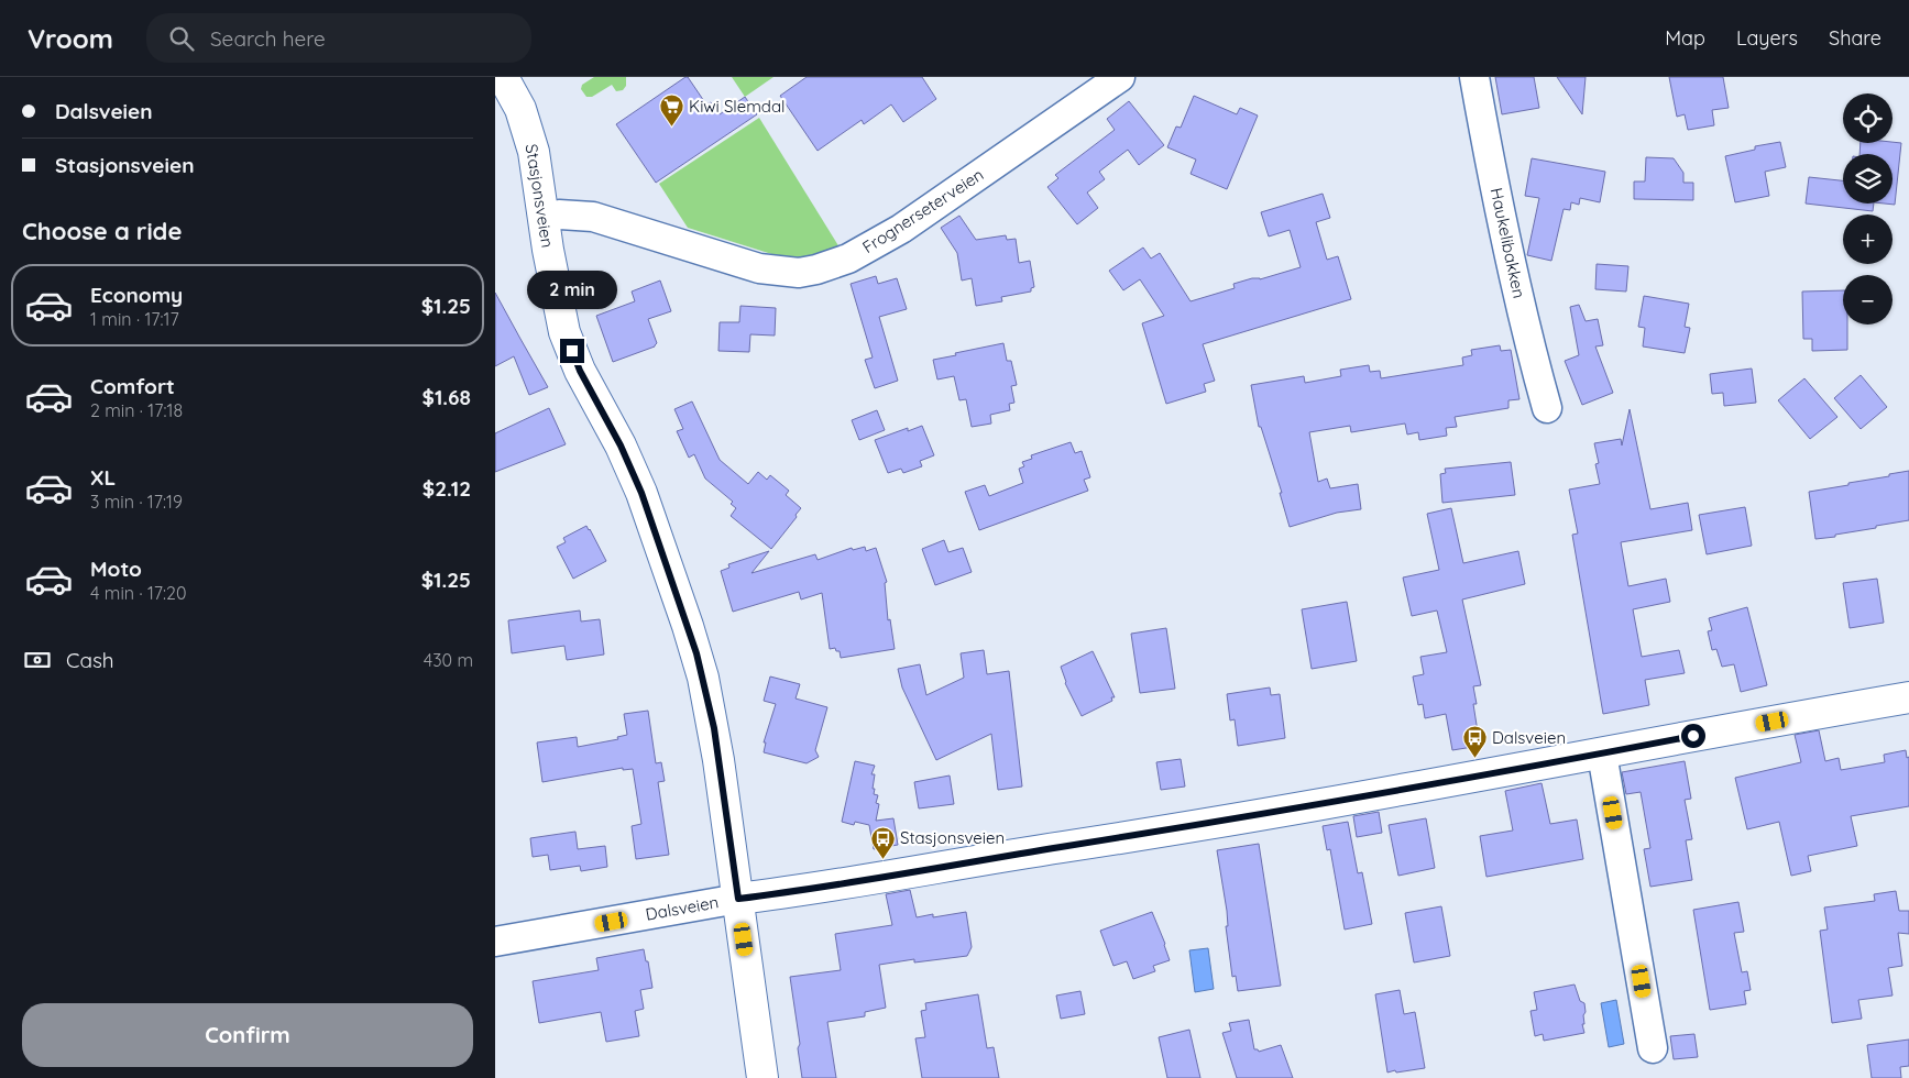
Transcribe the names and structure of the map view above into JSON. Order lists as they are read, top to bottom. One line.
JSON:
{"streets":{"street":["Stasjonsveien","Frognerseterveien","Haukelibakken","Dalsveien"]},"crossings":[["Stasjonsveien","Frognerseterveien"],["Stasjonsveien","Dalsveien"]],"places":{"supermarket":["Kiwi Slemdal"],"bus stop":["Dalsveien","Stasjonsveien"]},"page":{"header":"Vroom","search":"Search here","nav":["Map","Layers","Share"],"banner":["Dalsveien","Stasjonsveien"],"map_buttons":["+","−"],"heading":"Choose a ride","list":[{"name":"Economy","note":"1 min · 17:17","value":"$1.25"},{"name":"Comfort","note":"2 min · 17:18","value":"$1.68"},{"name":"XL","note":"3 min · 17:19","value":"$2.12"},{"name":"Moto","note":"4 min · 17:20","value":"$1.25"}],"bubble":"2 min","pay":["Cash","430 m"],"buttons":"Confirm"}}
